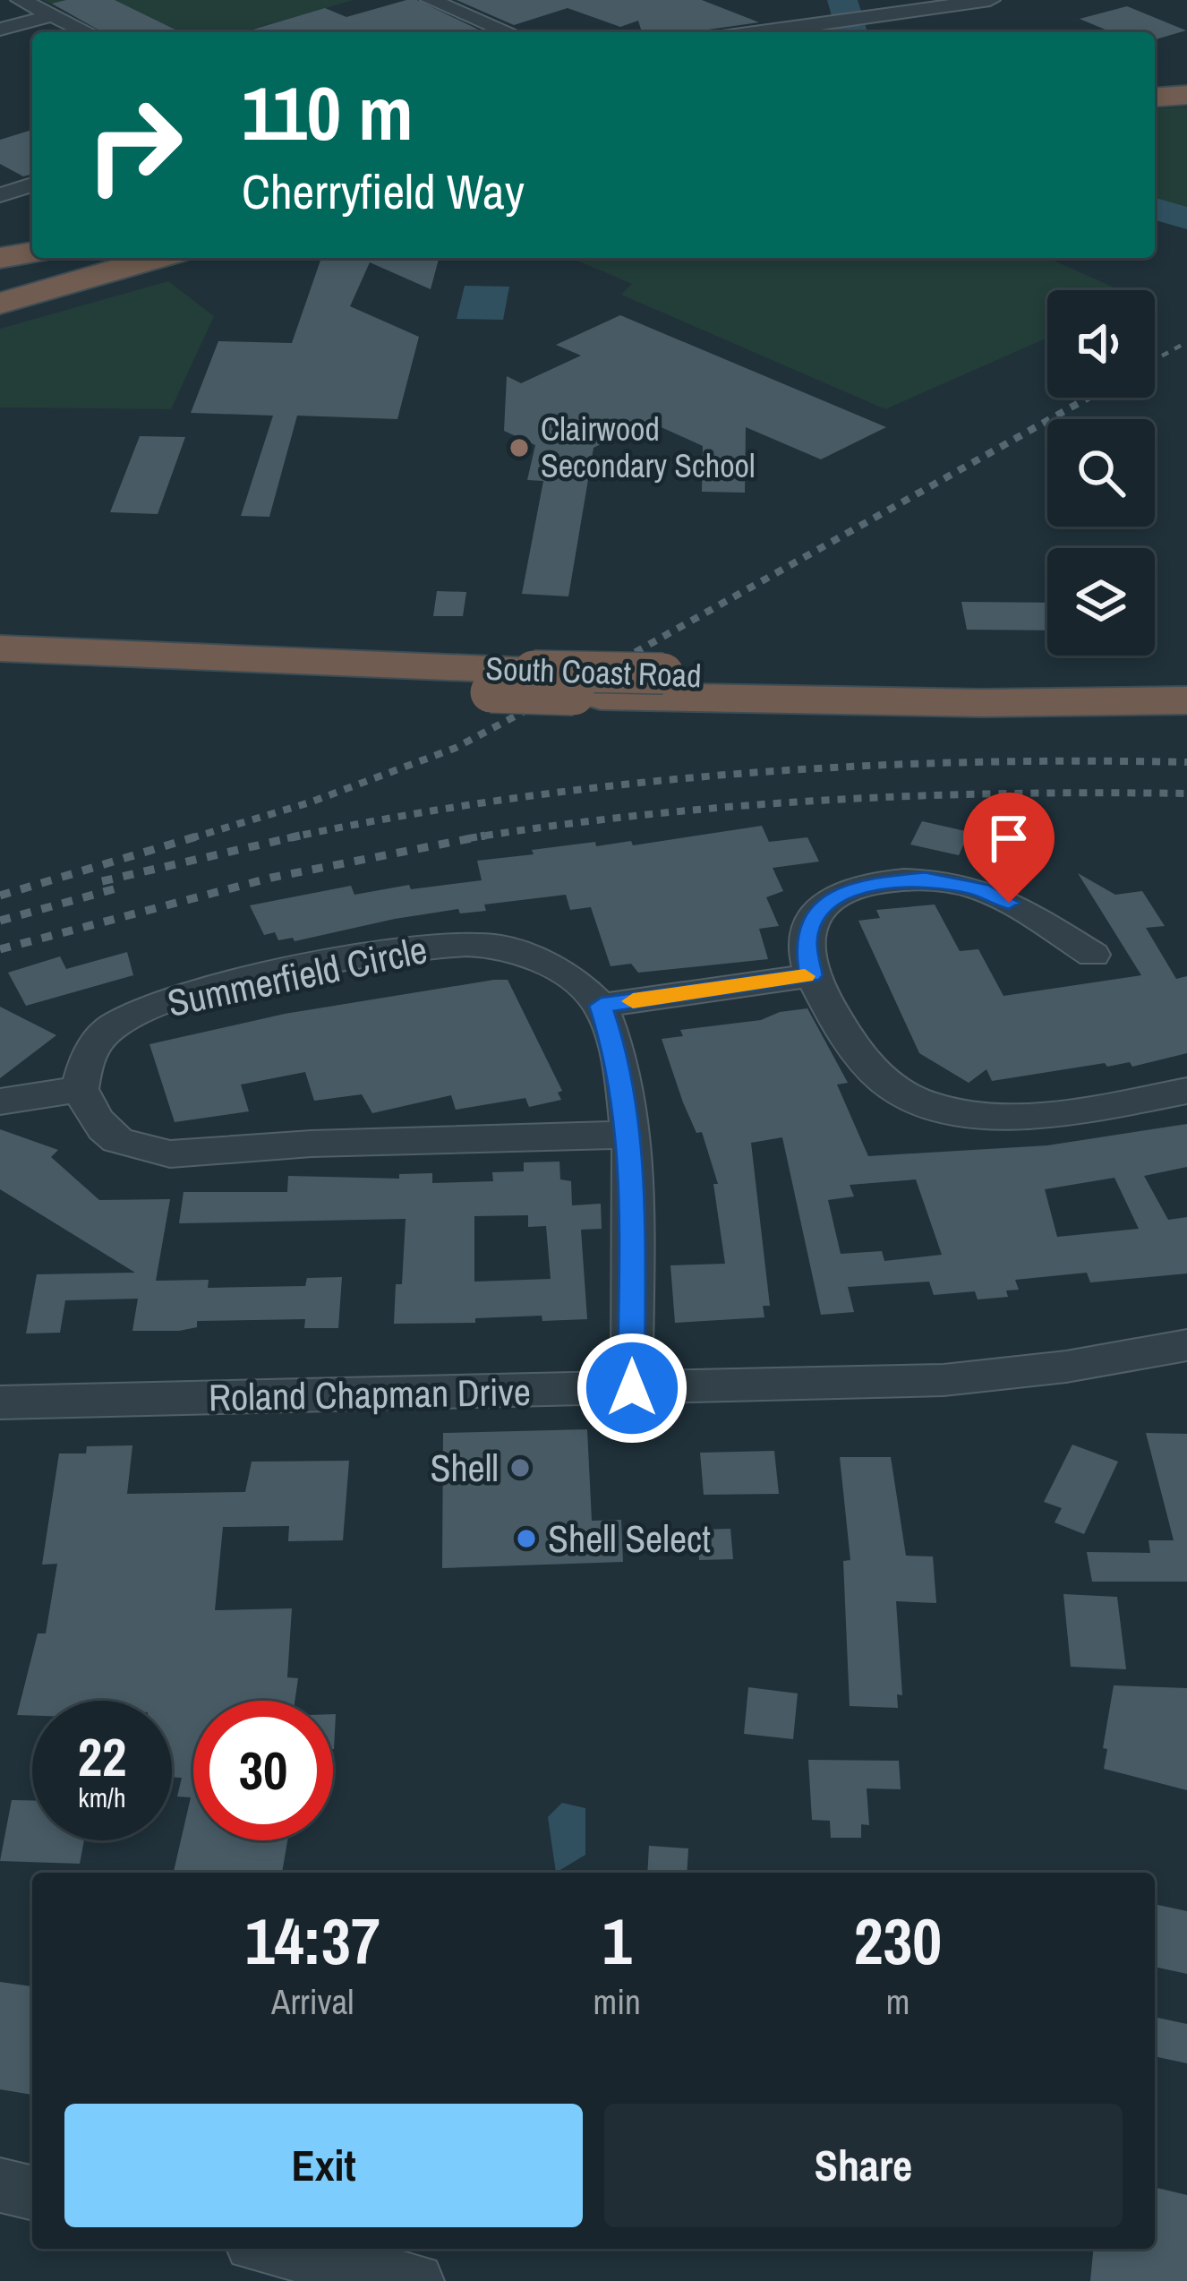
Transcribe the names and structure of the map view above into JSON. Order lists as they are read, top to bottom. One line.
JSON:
{"streets":{"highway":["South Coast Road"],"street":["Summerfield Circle","Roland Chapman Drive"]},"places":["Clairwood Secondary School","Shell","Shell Select"],"page":{"turn":["110 m","Cherryfield Way"],"speed":"22 km/h","limit":"30","eta":["14:37","Arrival","1","min","230","m"],"buttons":["Exit","Share"]}}
